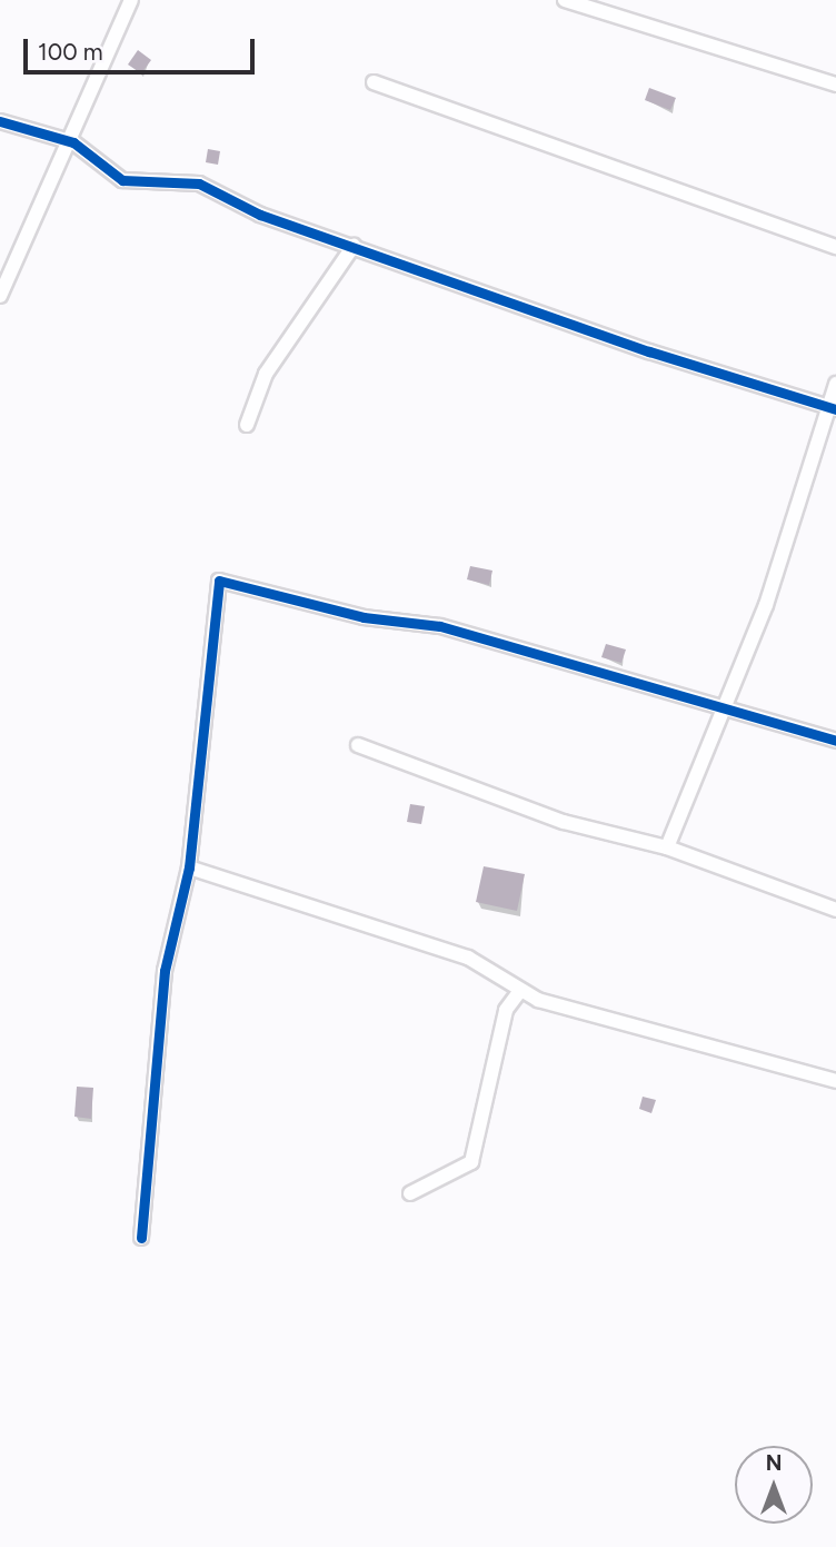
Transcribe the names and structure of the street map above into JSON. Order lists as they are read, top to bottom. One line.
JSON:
{"scale_bar":"100 m","north":"top"}
